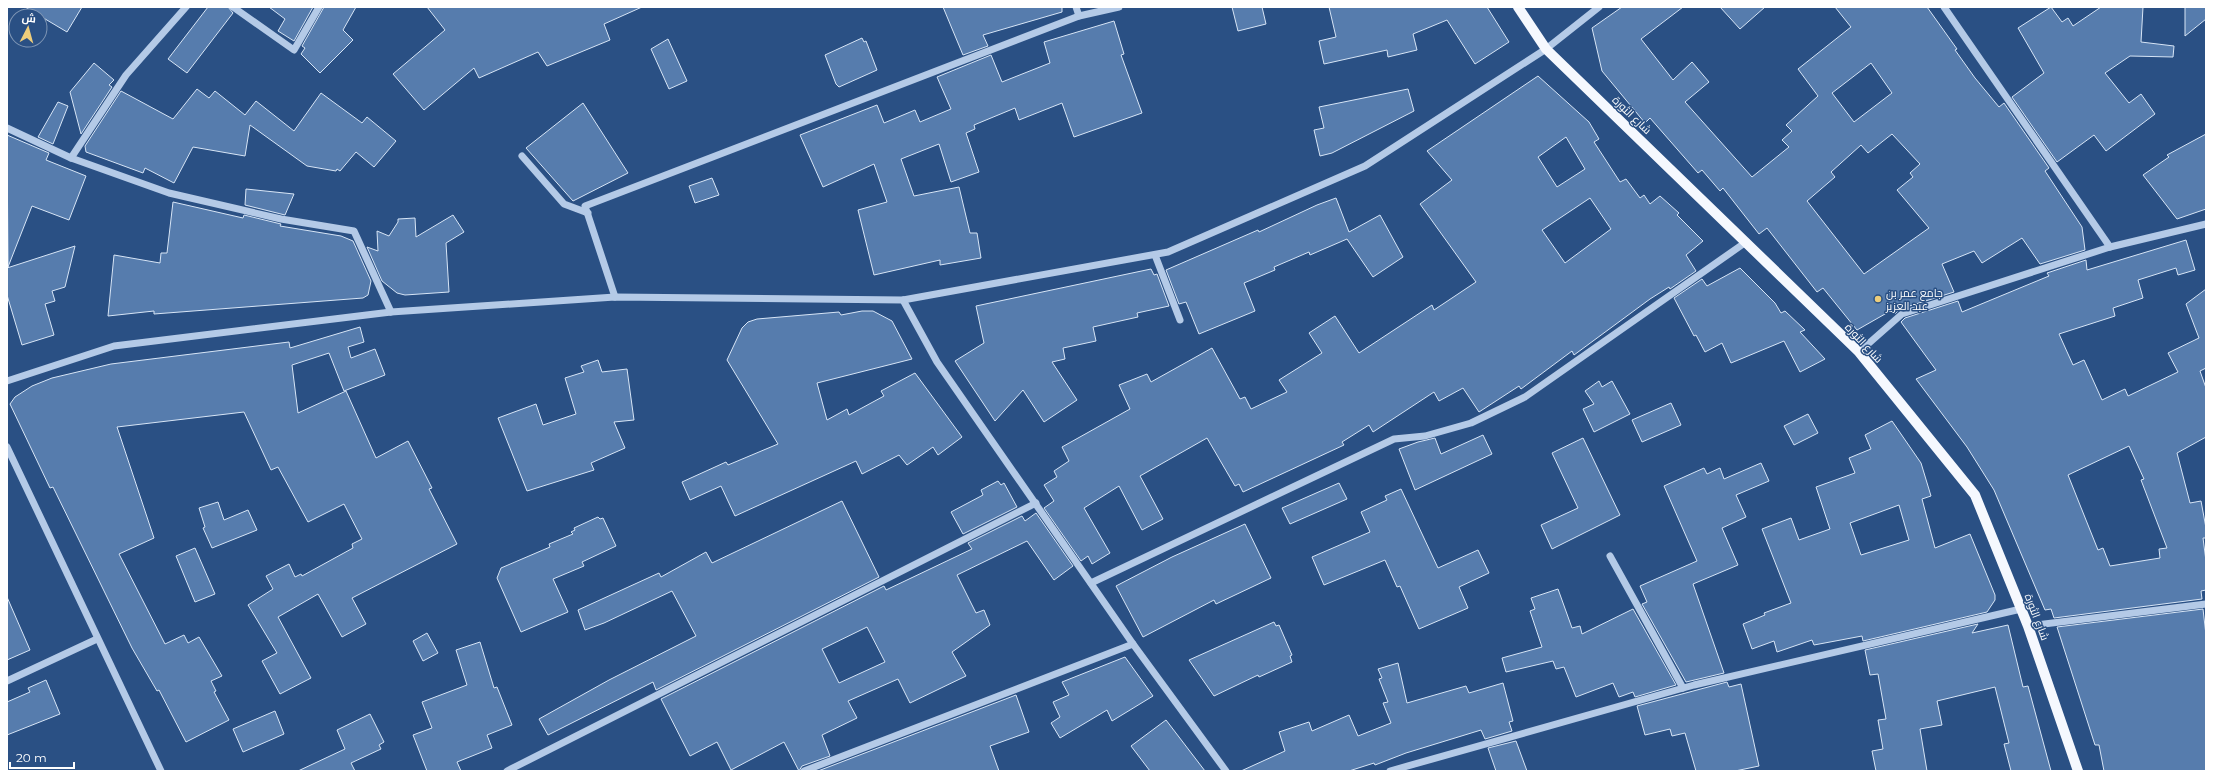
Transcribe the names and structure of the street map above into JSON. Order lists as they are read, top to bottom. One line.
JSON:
{"streets":{"main road":["شارع الثورة"]},"places":["جامع عمر بن عبد العزيز"],"scale_bar":"20 m","north":"top"}
